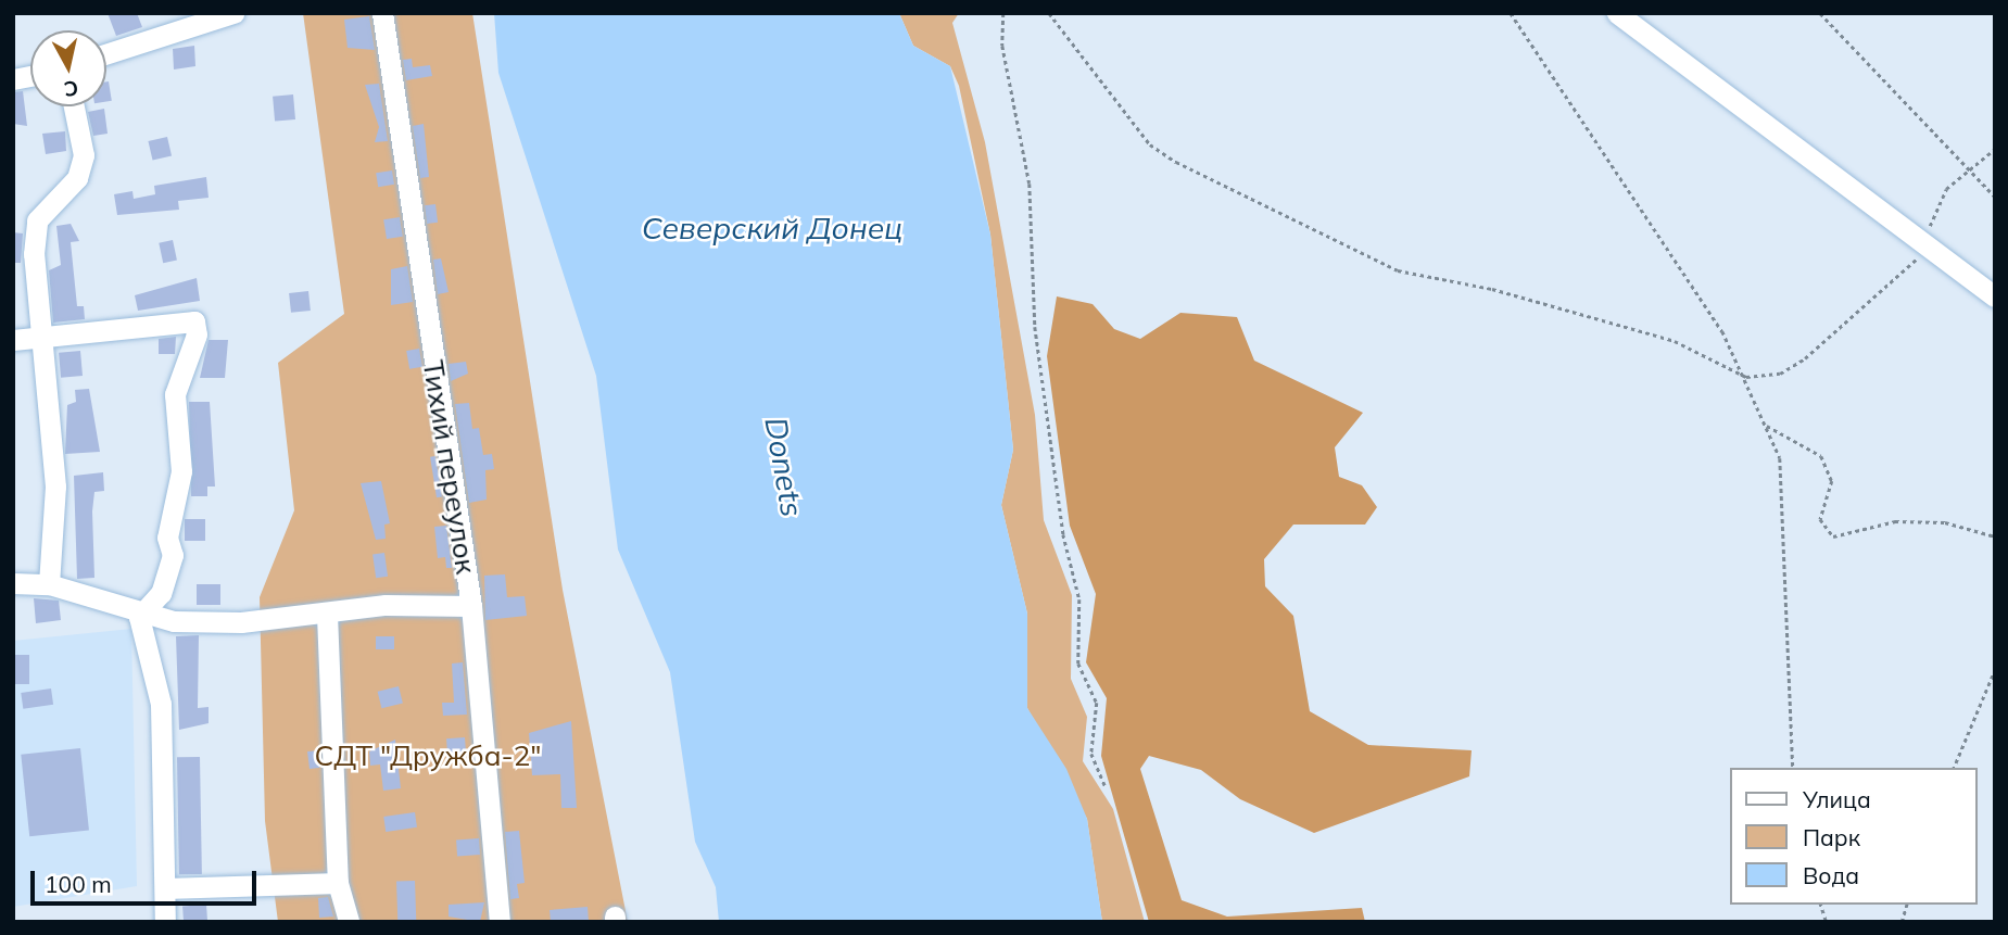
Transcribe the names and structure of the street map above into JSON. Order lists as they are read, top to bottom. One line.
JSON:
{"streets":{"street":["Тихий переулок"]},"water":["Северский Донец","Donets"],"parks":["СДТ \"Дружба-2\""],"legend":["Улица","Парк","Вода"],"scale_bar":"100 m","north":"bottom"}
